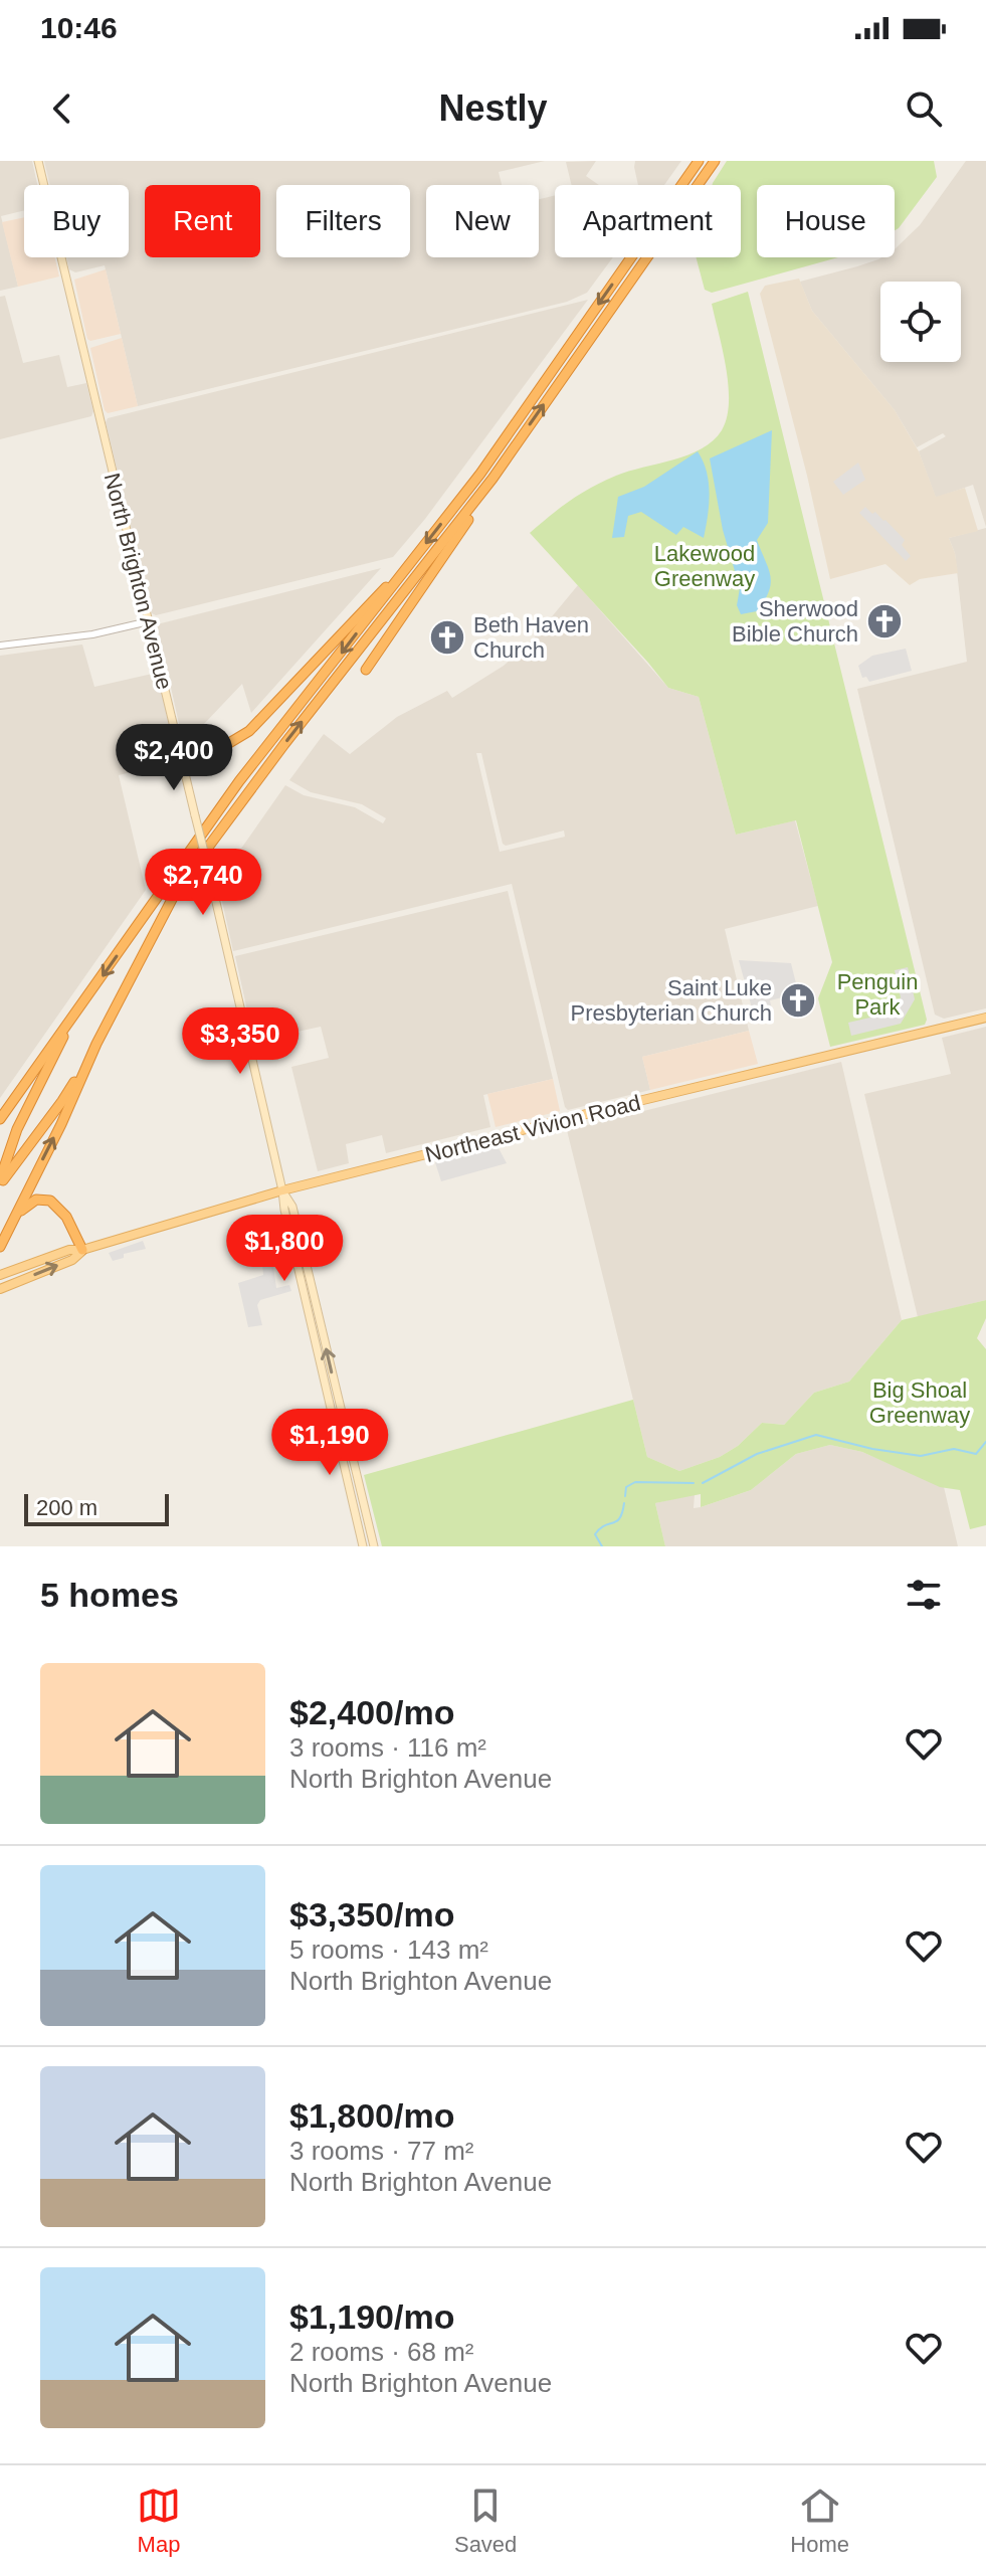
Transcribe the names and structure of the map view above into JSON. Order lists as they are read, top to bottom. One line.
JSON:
{"streets":{"main road":["North Brighton Avenue","Northeast Vivion Road"]},"crossings":[["North Brighton Avenue","Northeast Vivion Road"]],"parks":["Lakewood Greenway","Penguin Park","Big Shoal Greenway"],"places":{"church":["Sherwood Bible Church","Beth Haven Church","Saint Luke Presbyterian Church"]},"scale_bar":"200 m","page":{"status":"10:46","header":"Nestly","chip":["Buy","Rent","Filters","New","Apartment","House"],"price":["$2,400","$2,740","$3,350","$1,800","$1,190"],"scale":"200 m","heading":"5 homes","list":[{"name":"$2,400/mo","note":"3 rooms · 116 m² · North Brighton Avenue"},{"name":"$3,350/mo","note":"5 rooms · 143 m² · North Brighton Avenue"},{"name":"$1,800/mo","note":"3 rooms · 77 m² · North Brighton Avenue"},{"name":"$1,190/mo","note":"2 rooms · 68 m² · North Brighton Avenue"}],"tabs":["Map","Saved","Home"]}}
